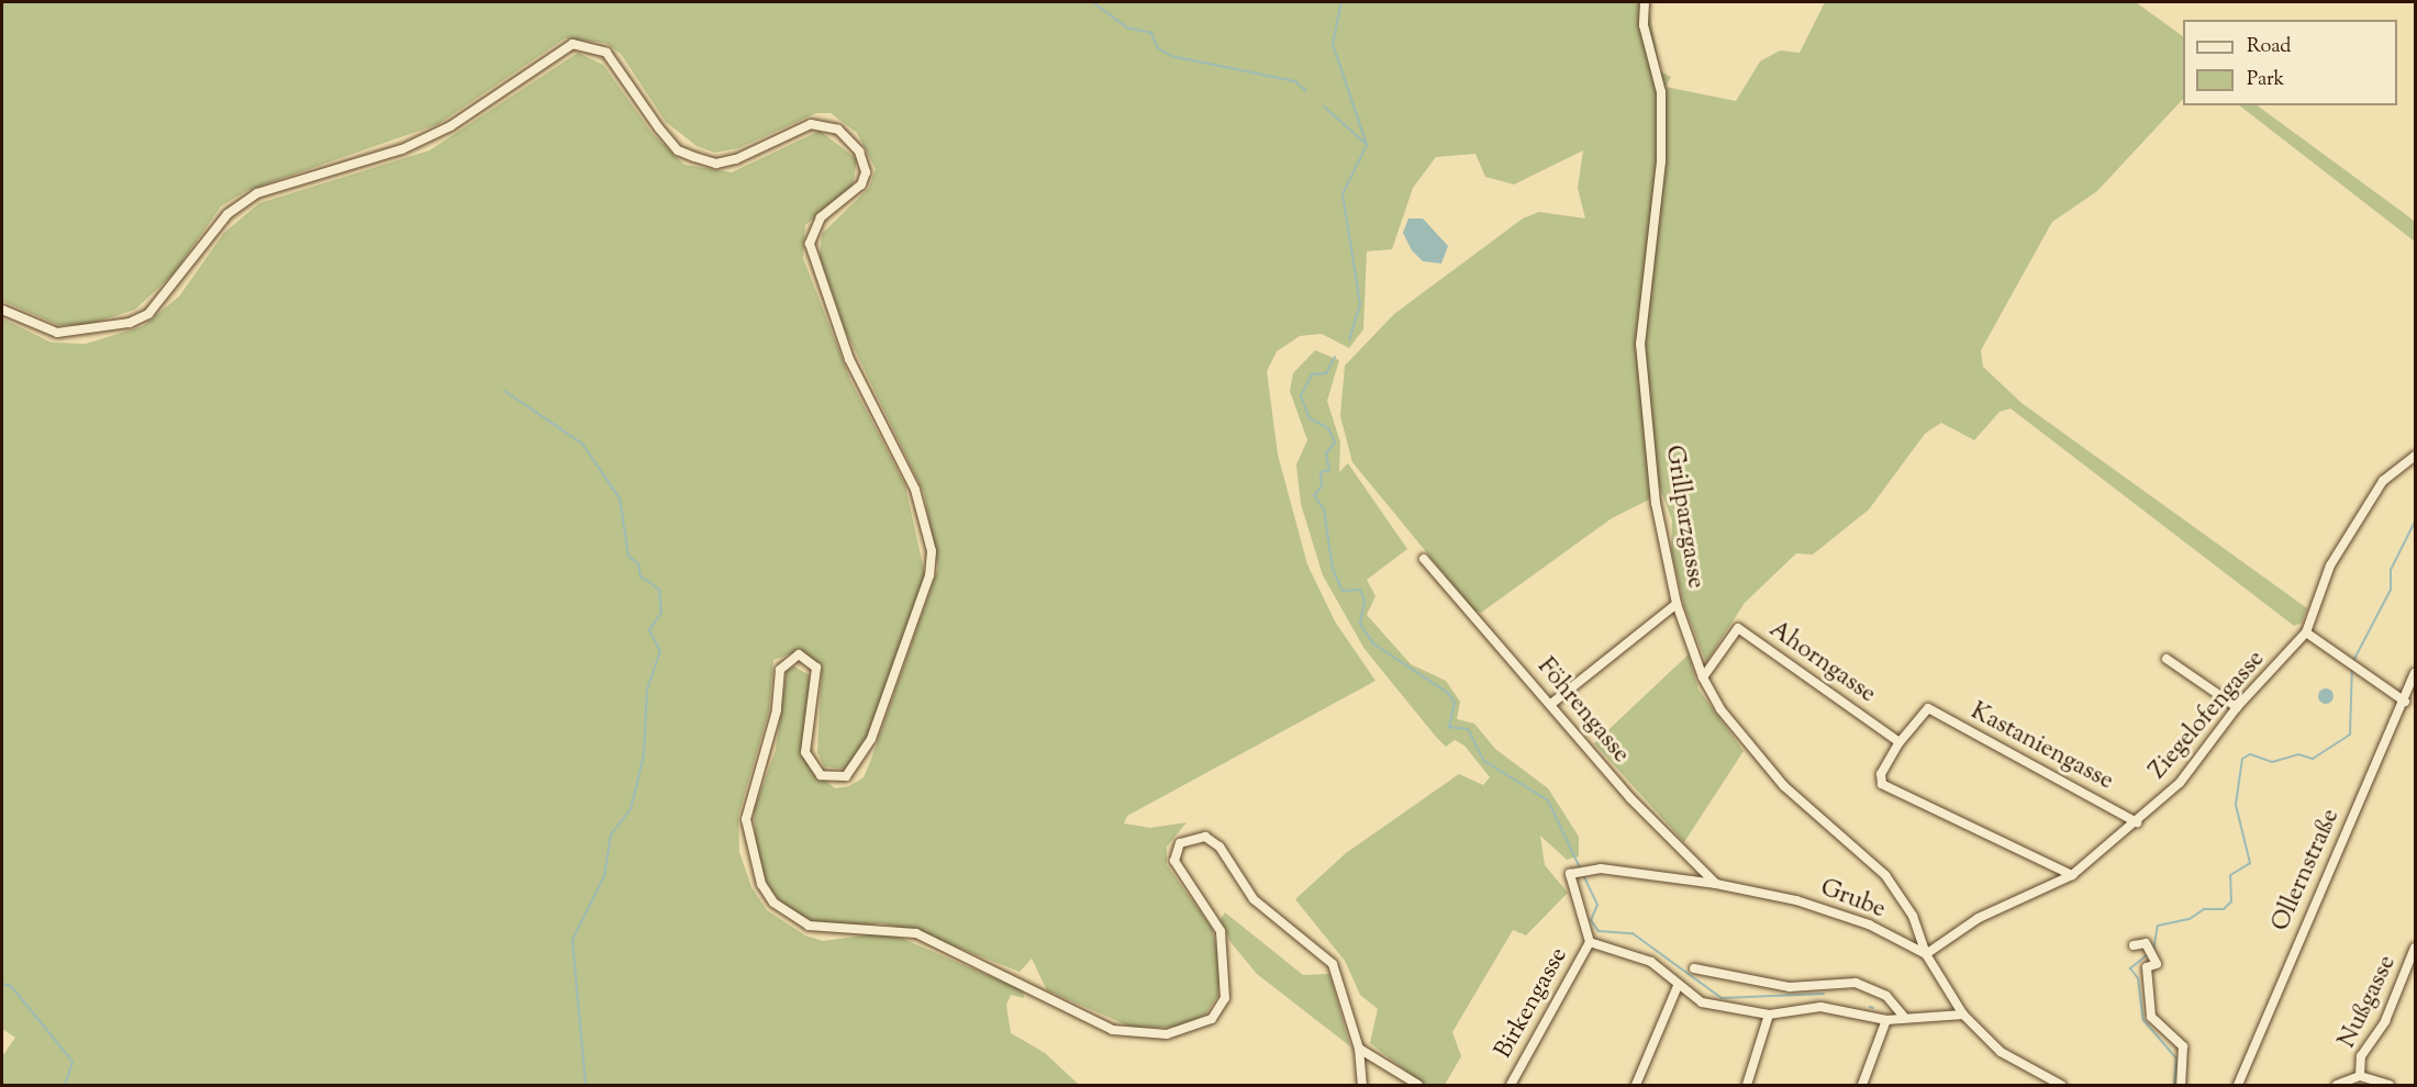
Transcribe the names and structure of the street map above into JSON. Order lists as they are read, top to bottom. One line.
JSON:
{"streets":{"street":["Grillparzgasse","Ahorngasse","Föhrengasse","Ziegelofengasse","Kastaniengasse","Ollernstraße","Grube","Nußgasse","Birkengasse"]},"crossings":[["Grillparzgasse","Ahorngasse"],["Grillparzgasse","Ziegelofengasse"],["Grillparzgasse","Grube"],["Ahorngasse","Kastaniengasse"],["Föhrengasse","Grube"],["Ziegelofengasse","Kastaniengasse"],["Ziegelofengasse","Grube"],["Grube","Birkengasse"]],"legend":["Road","Park"]}
